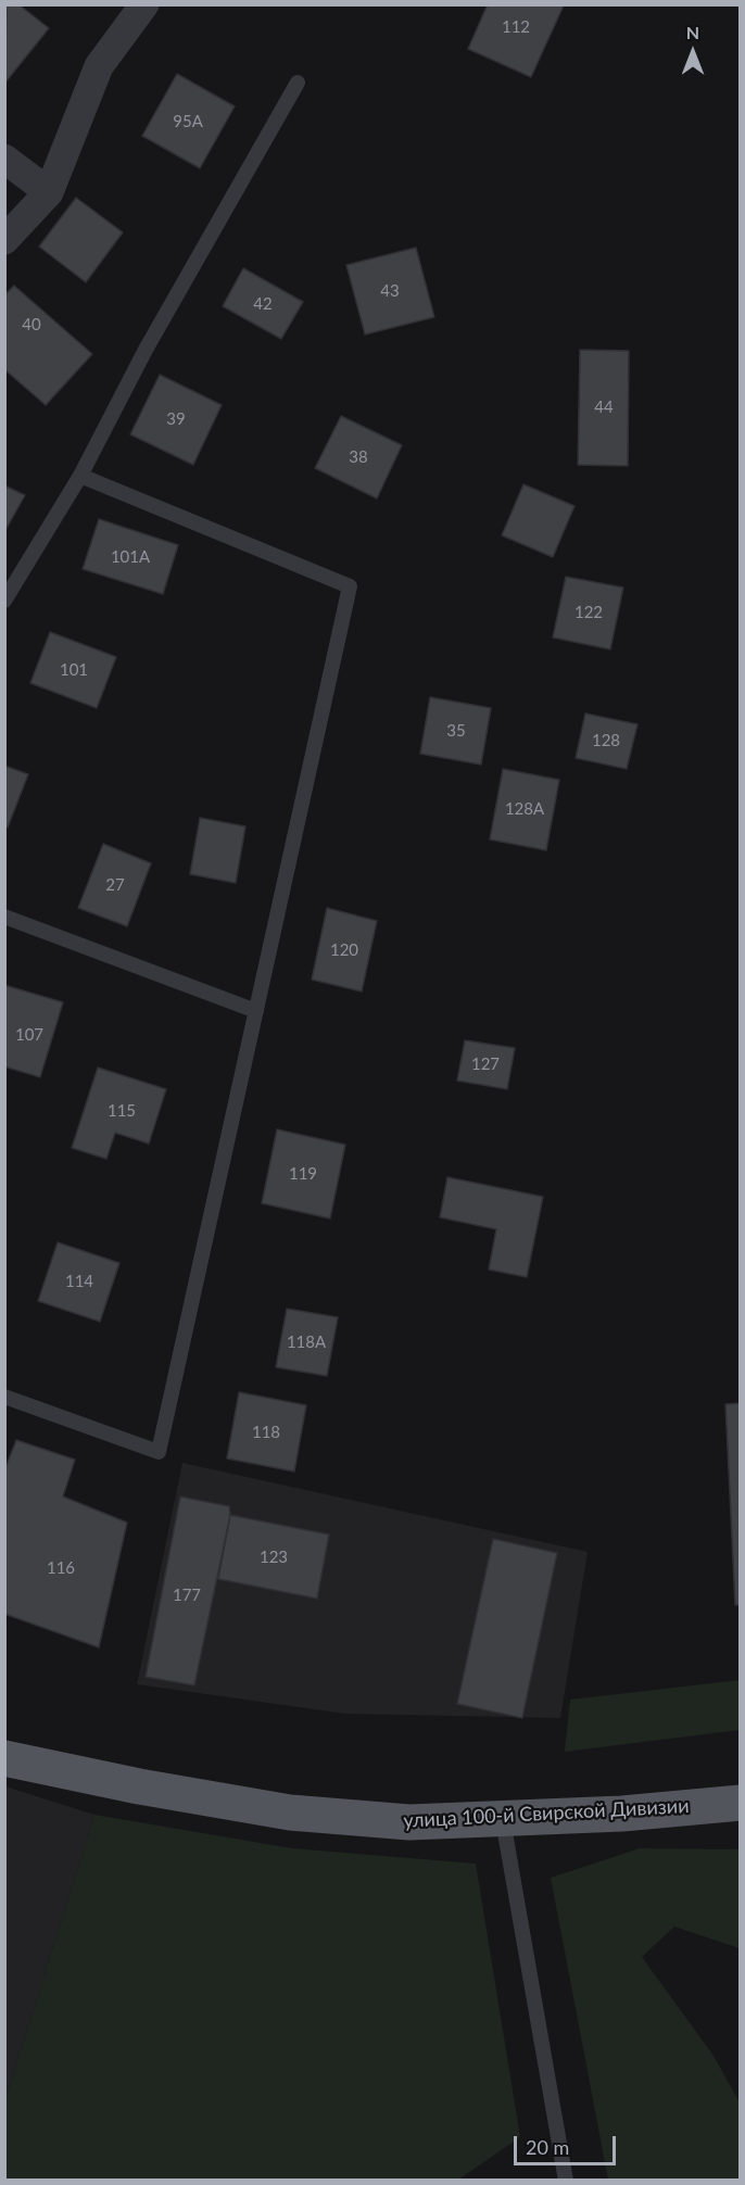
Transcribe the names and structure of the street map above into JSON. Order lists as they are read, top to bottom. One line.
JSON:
{"streets":{"main road":["улица 100-й Свирской Дивизии"]},"house_numbers":["112","95А","43","42","40","44","39","38","101А","122","101","35","128","128А","27","120","107","127","115","119","114","118А","118","123","116","177"],"scale_bar":"20 m","north":"top"}
